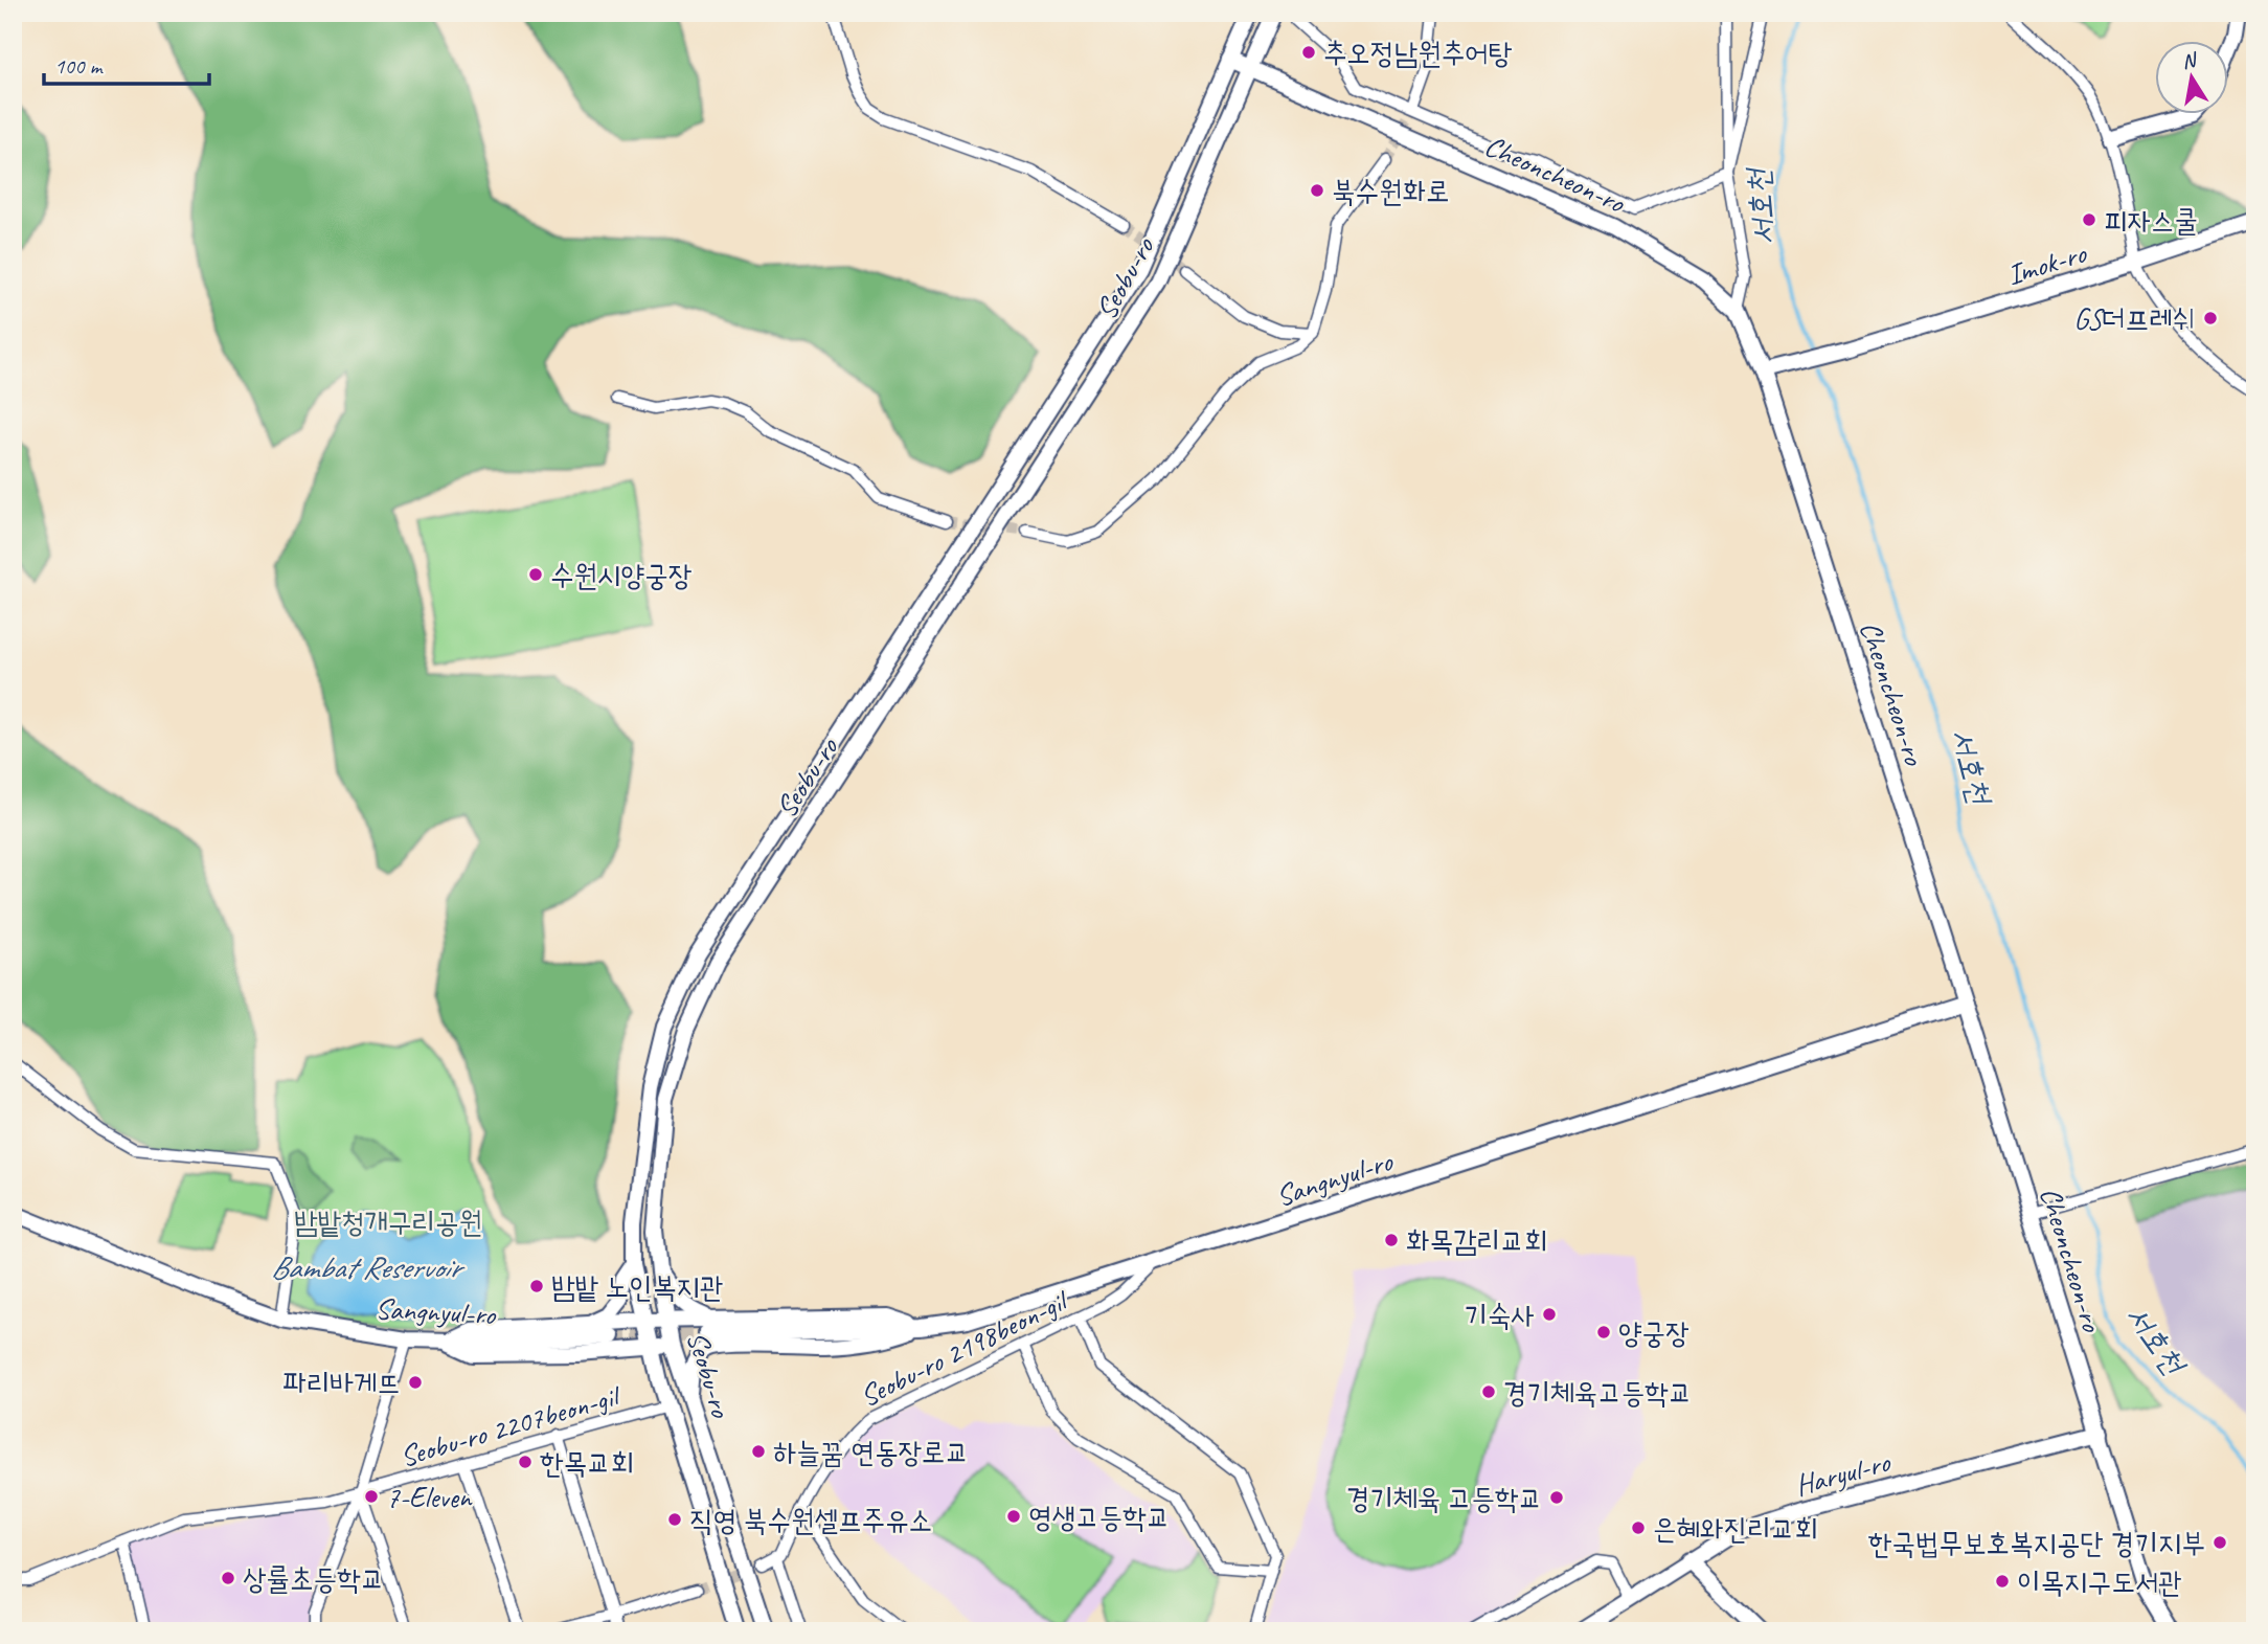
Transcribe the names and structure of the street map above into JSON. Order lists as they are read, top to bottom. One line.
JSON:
{"streets":{"street":["Cheoncheon-ro","Imok-ro","Seobu-ro","Sangnyul-ro","Seobu-ro 2198beon-gil","Seobu-ro 2207beon-gil","Haryul-ro"]},"crossings":[["Cheoncheon-ro","Imok-ro"],["Cheoncheon-ro","Seobu-ro"],["Cheoncheon-ro","Sangnyul-ro"],["Cheoncheon-ro","Haryul-ro"],["Seobu-ro","Sangnyul-ro"],["Seobu-ro","Seobu-ro 2207beon-gil"],["Sangnyul-ro","Seobu-ro 2198beon-gil"]],"water":["서호천","Bambat Reservoir"],"parks":["밤밭청개구리공원"],"places":["추오정남원추어탕","북수원화로","피자스쿨","GS더프레쉬","수원시양궁장","화목감리교회","밤밭 노인복지관","기숙사","양궁장","파리바게뜨","경기체육고등학교","하늘꿈 연동장로교","한목교회","7-Eleven","경기체육 고등학교","영생고등학교","직영 북수원셀프주유소","은혜와진리교회","한국법무보호복지공단 경기지부","상률초등학교","이목지구도서관"],"scale_bar":"100 m","north":"top"}
